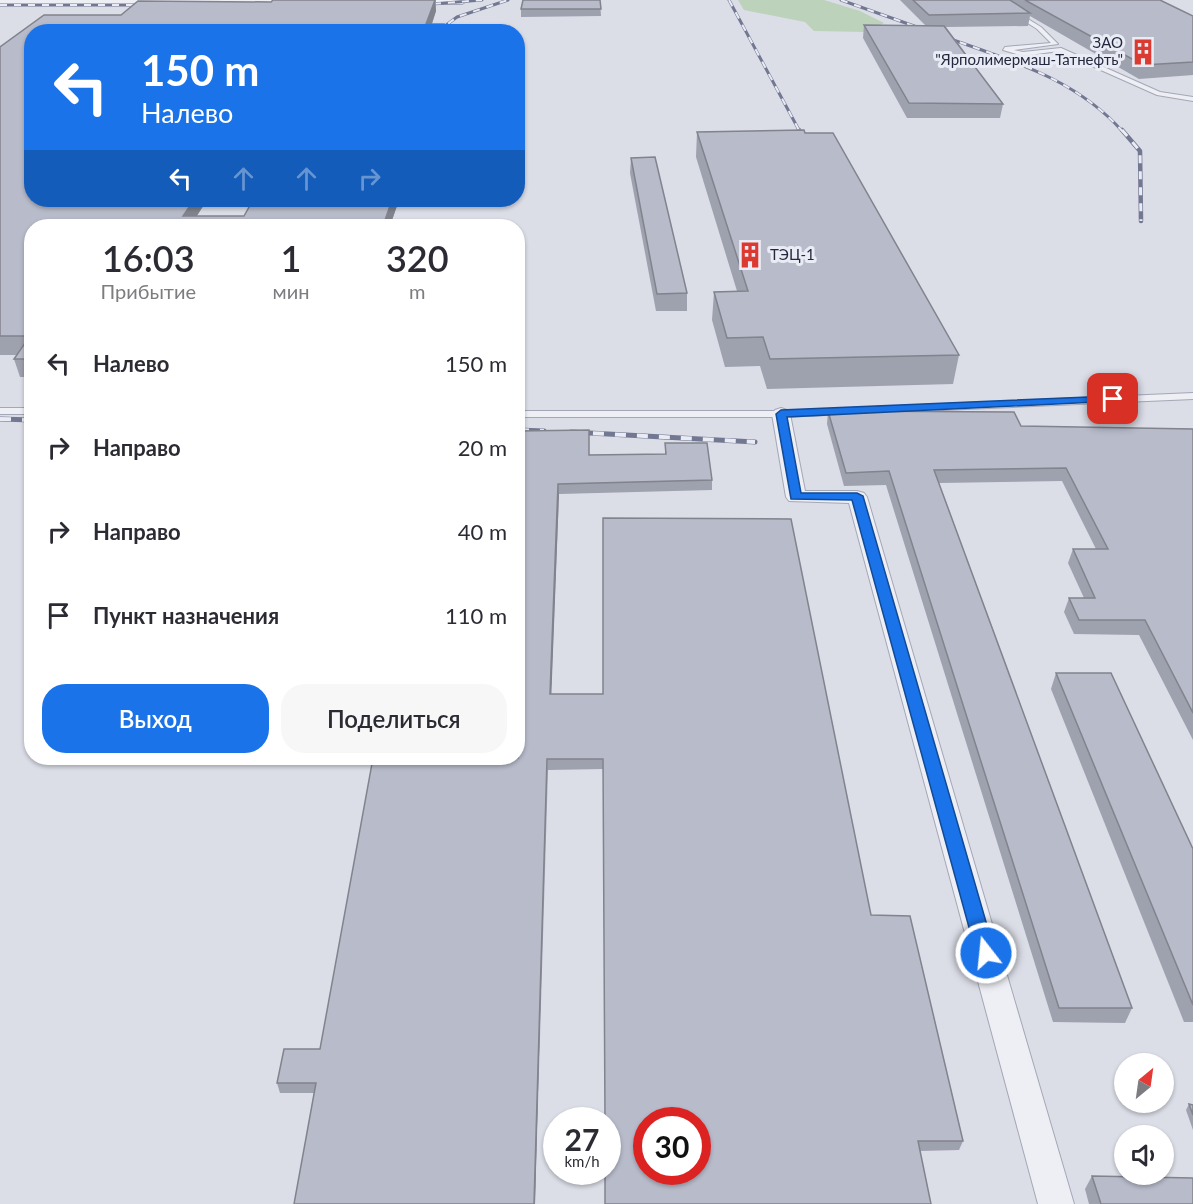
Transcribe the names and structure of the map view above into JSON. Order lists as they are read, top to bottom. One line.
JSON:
{"places":{"building":["ЗАО \"Ярполимермаш-Татнефть\"","ТЭЦ-1"]},"north":"top right","page":{"turn":["150 m","Налево"],"eta":["16:03","Прибытие","1","мин","320","m"],"list":[{"name":"Налево","value":"150 m"},{"name":"Направо","value":"20 m"},{"name":"Направо","value":"40 m"},{"name":"Пункт назначения","value":"110 m"}],"buttons":["Выход","Поделиться"],"speed":"27 km/h","limit":"30"}}
